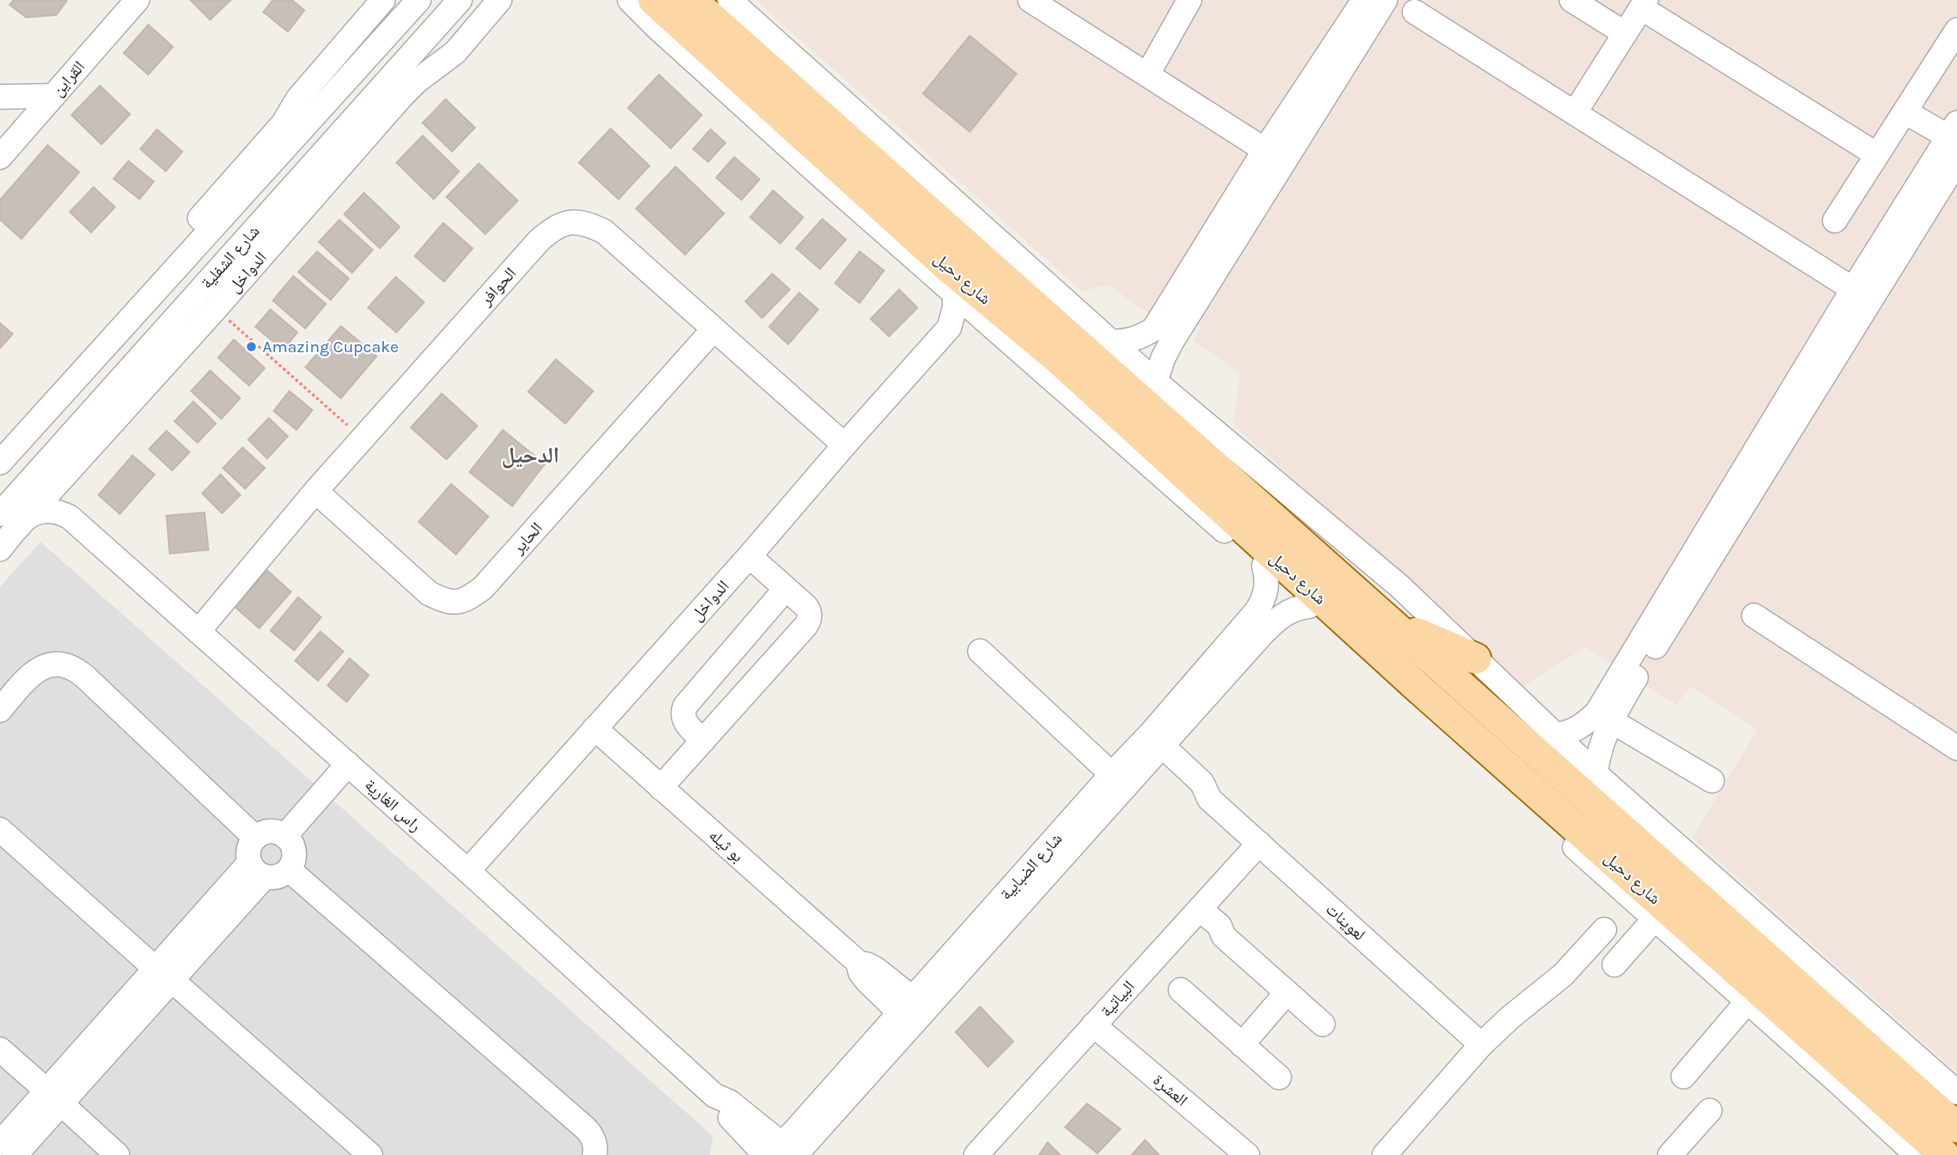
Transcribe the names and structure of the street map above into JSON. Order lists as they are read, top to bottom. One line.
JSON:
{"streets":{"main road":["شارع دحيل"],"street":["القراين","شارع الشفلية","الدواخل","الحوافر","الحاير","راس الغارية","بو ثيله","شارع الضبابية","لعوينات","البياتية","العشرة"]},"crossings":[["الدواخل","الحوافر"],["الدواخل","راس الغارية"],["الدواخل","بو ثيله"],["شارع دحيل","شارع الضبابية"],["الحوافر","الحاير"],["الحوافر","راس الغارية"],["راس الغارية","شارع الضبابية"],["بو ثيله","شارع الضبابية"],["شارع الضبابية","لعوينات"],["لعوينات","البياتية"],["البياتية","العشرة"]],"districts":["الدحيل"],"places":["Amazing Cupcake"]}
